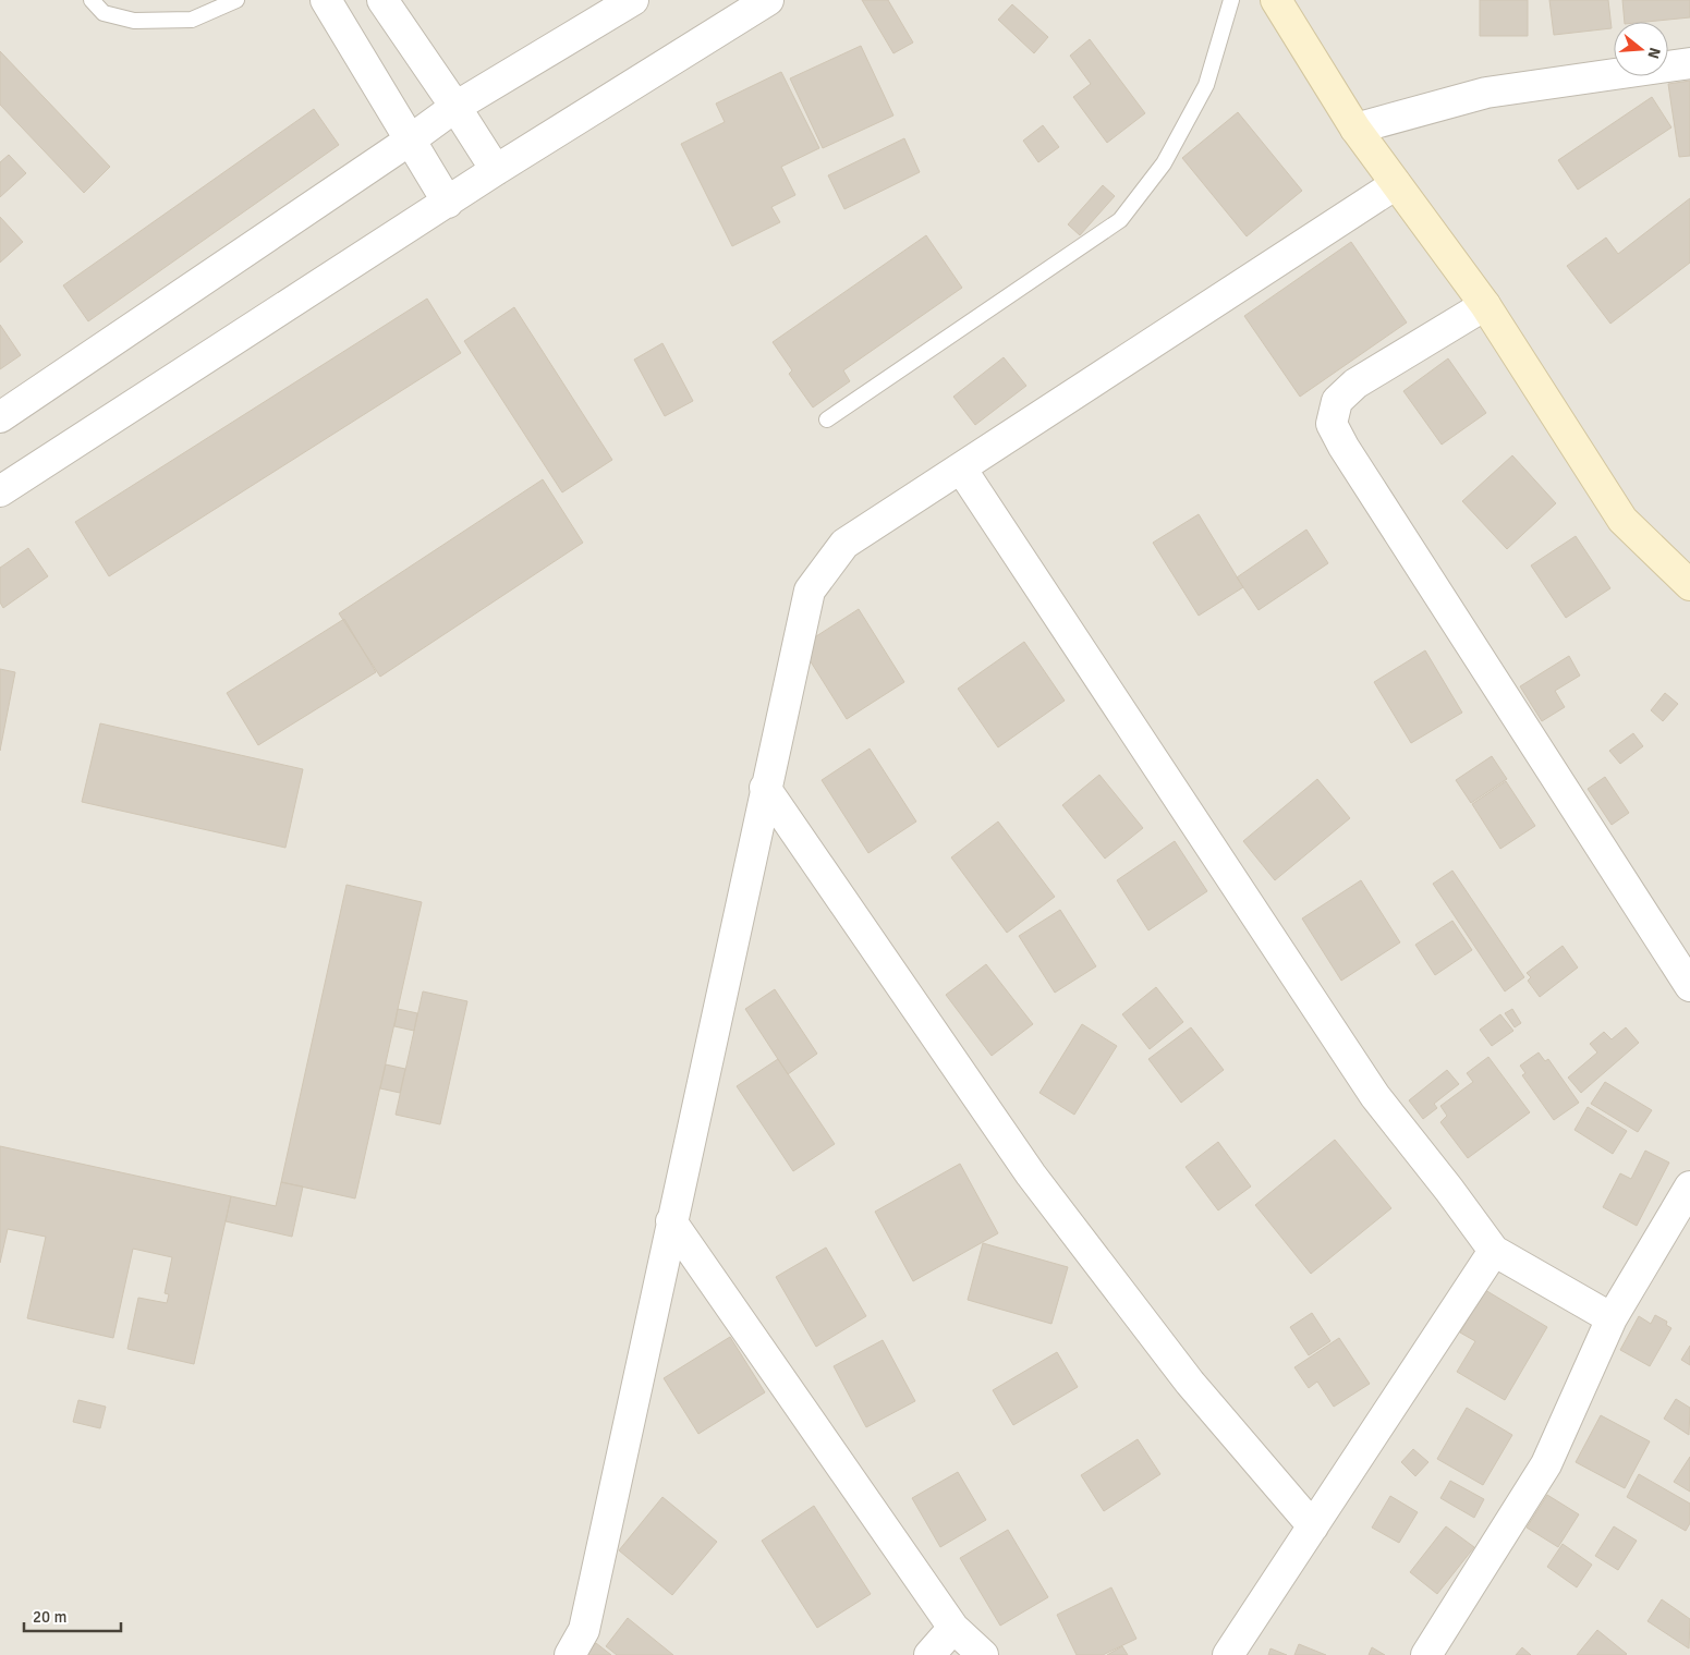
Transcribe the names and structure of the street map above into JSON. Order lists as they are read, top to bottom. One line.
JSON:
{"scale_bar":"20 m","north":"right"}
